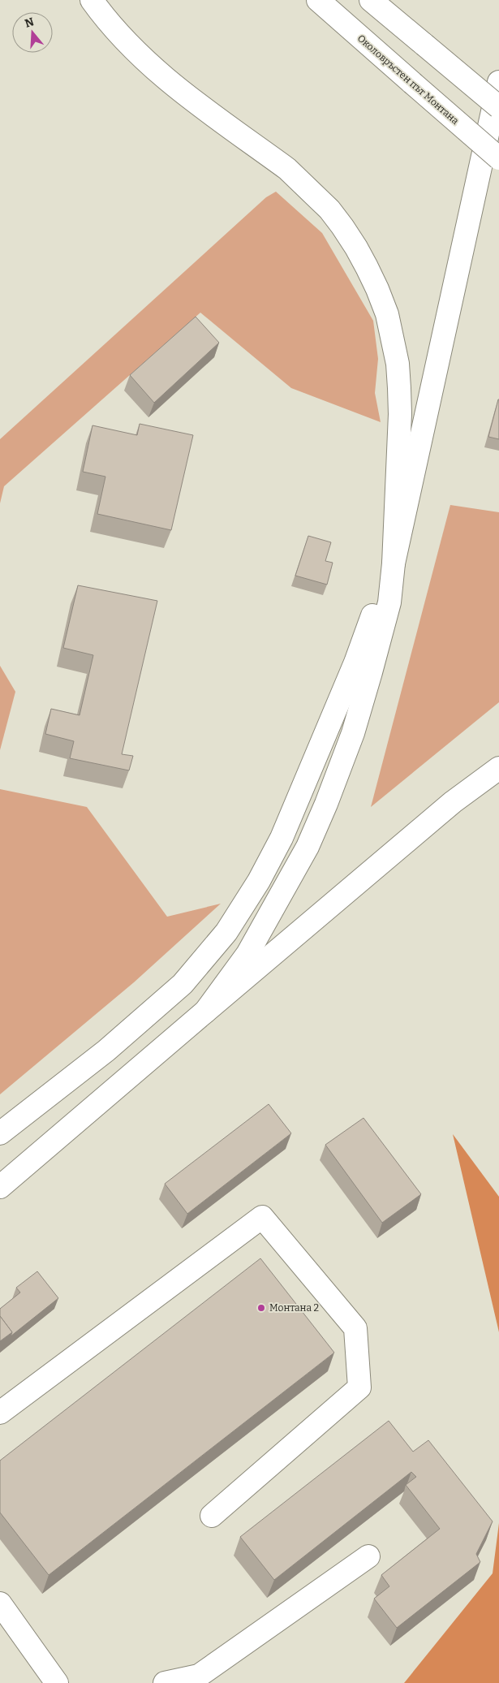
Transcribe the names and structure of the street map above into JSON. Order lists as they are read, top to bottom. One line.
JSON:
{"streets":{"main road":["Околовръстен път Монтана"]},"places":["Монтана 2"],"north":"top"}
